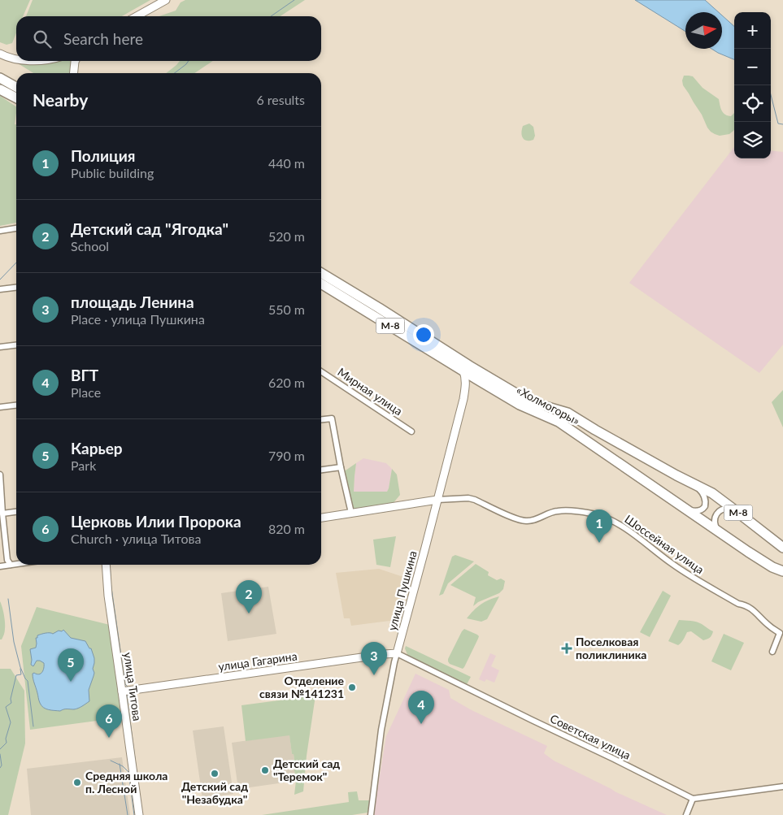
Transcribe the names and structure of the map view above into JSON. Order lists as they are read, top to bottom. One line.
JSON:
{"streets":{"highway":["М-8","«Холмогоры»"],"street":["Мирная улица","Шоссейная улица","улица Пушкина","улица Гагарина","улица Титова","Советская улица"]},"crossings":[["Шоссейная улица","улица Пушкина"],["улица Пушкина","улица Гагарина"],["улица Пушкина","Советская улица"],["улица Гагарина","улица Титова"],["улица Гагарина","Советская улица"]],"places":{"health":["Поселковая поликлиника"],"other":["Отделение связи №141231","Детский сад \"Теремок\"","Детский сад \"Незабудка\"","Средняя школа п. Лесной"]},"north":"right","page":{"map_buttons":["+","−"],"search":"Search here","heading":["Nearby","6 results"],"list":[{"mark":"1","name":"Полиция","note":"Public building","value":"440 m"},{"mark":"2","name":"Детский сад \"Ягодка\"","note":"School","value":"520 m"},{"mark":"3","name":"площадь Ленина","note":"Place · улица Пушкина","value":"550 m"},{"mark":"4","name":"ВГТ","note":"Place","value":"620 m"},{"mark":"5","name":"Карьер","note":"Park","value":"790 m"},{"mark":"6","name":"Церковь Илии Пророка","note":"Church · улица Титова","value":"820 m"}],"pins":["1","2","3","5","4","6"]}}
